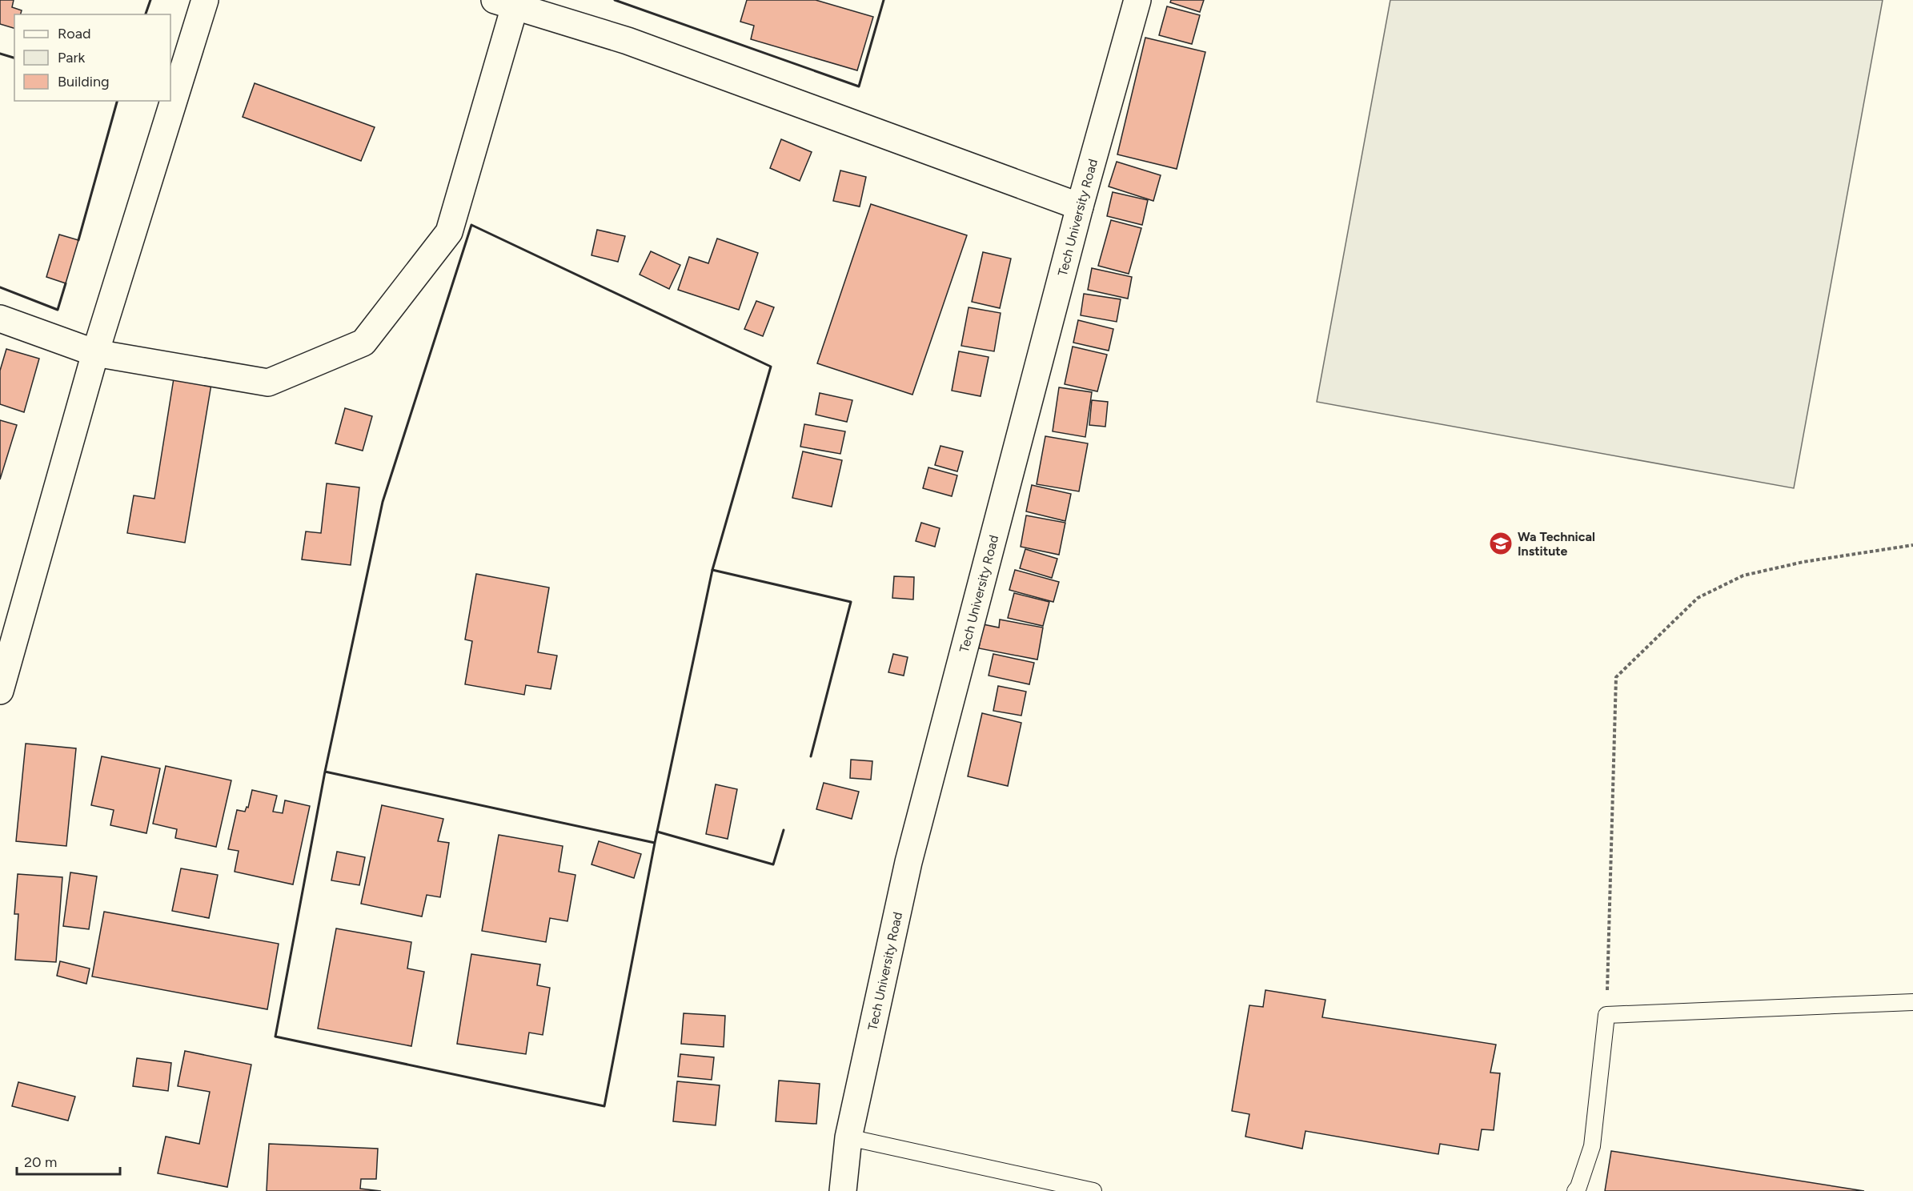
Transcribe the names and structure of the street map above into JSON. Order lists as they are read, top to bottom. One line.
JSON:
{"streets":{"street":["Tech University Road"]},"places":{"school or university":["Wa Technical Institute"]},"legend":["Road","Park","Building"],"scale_bar":"20 m"}
